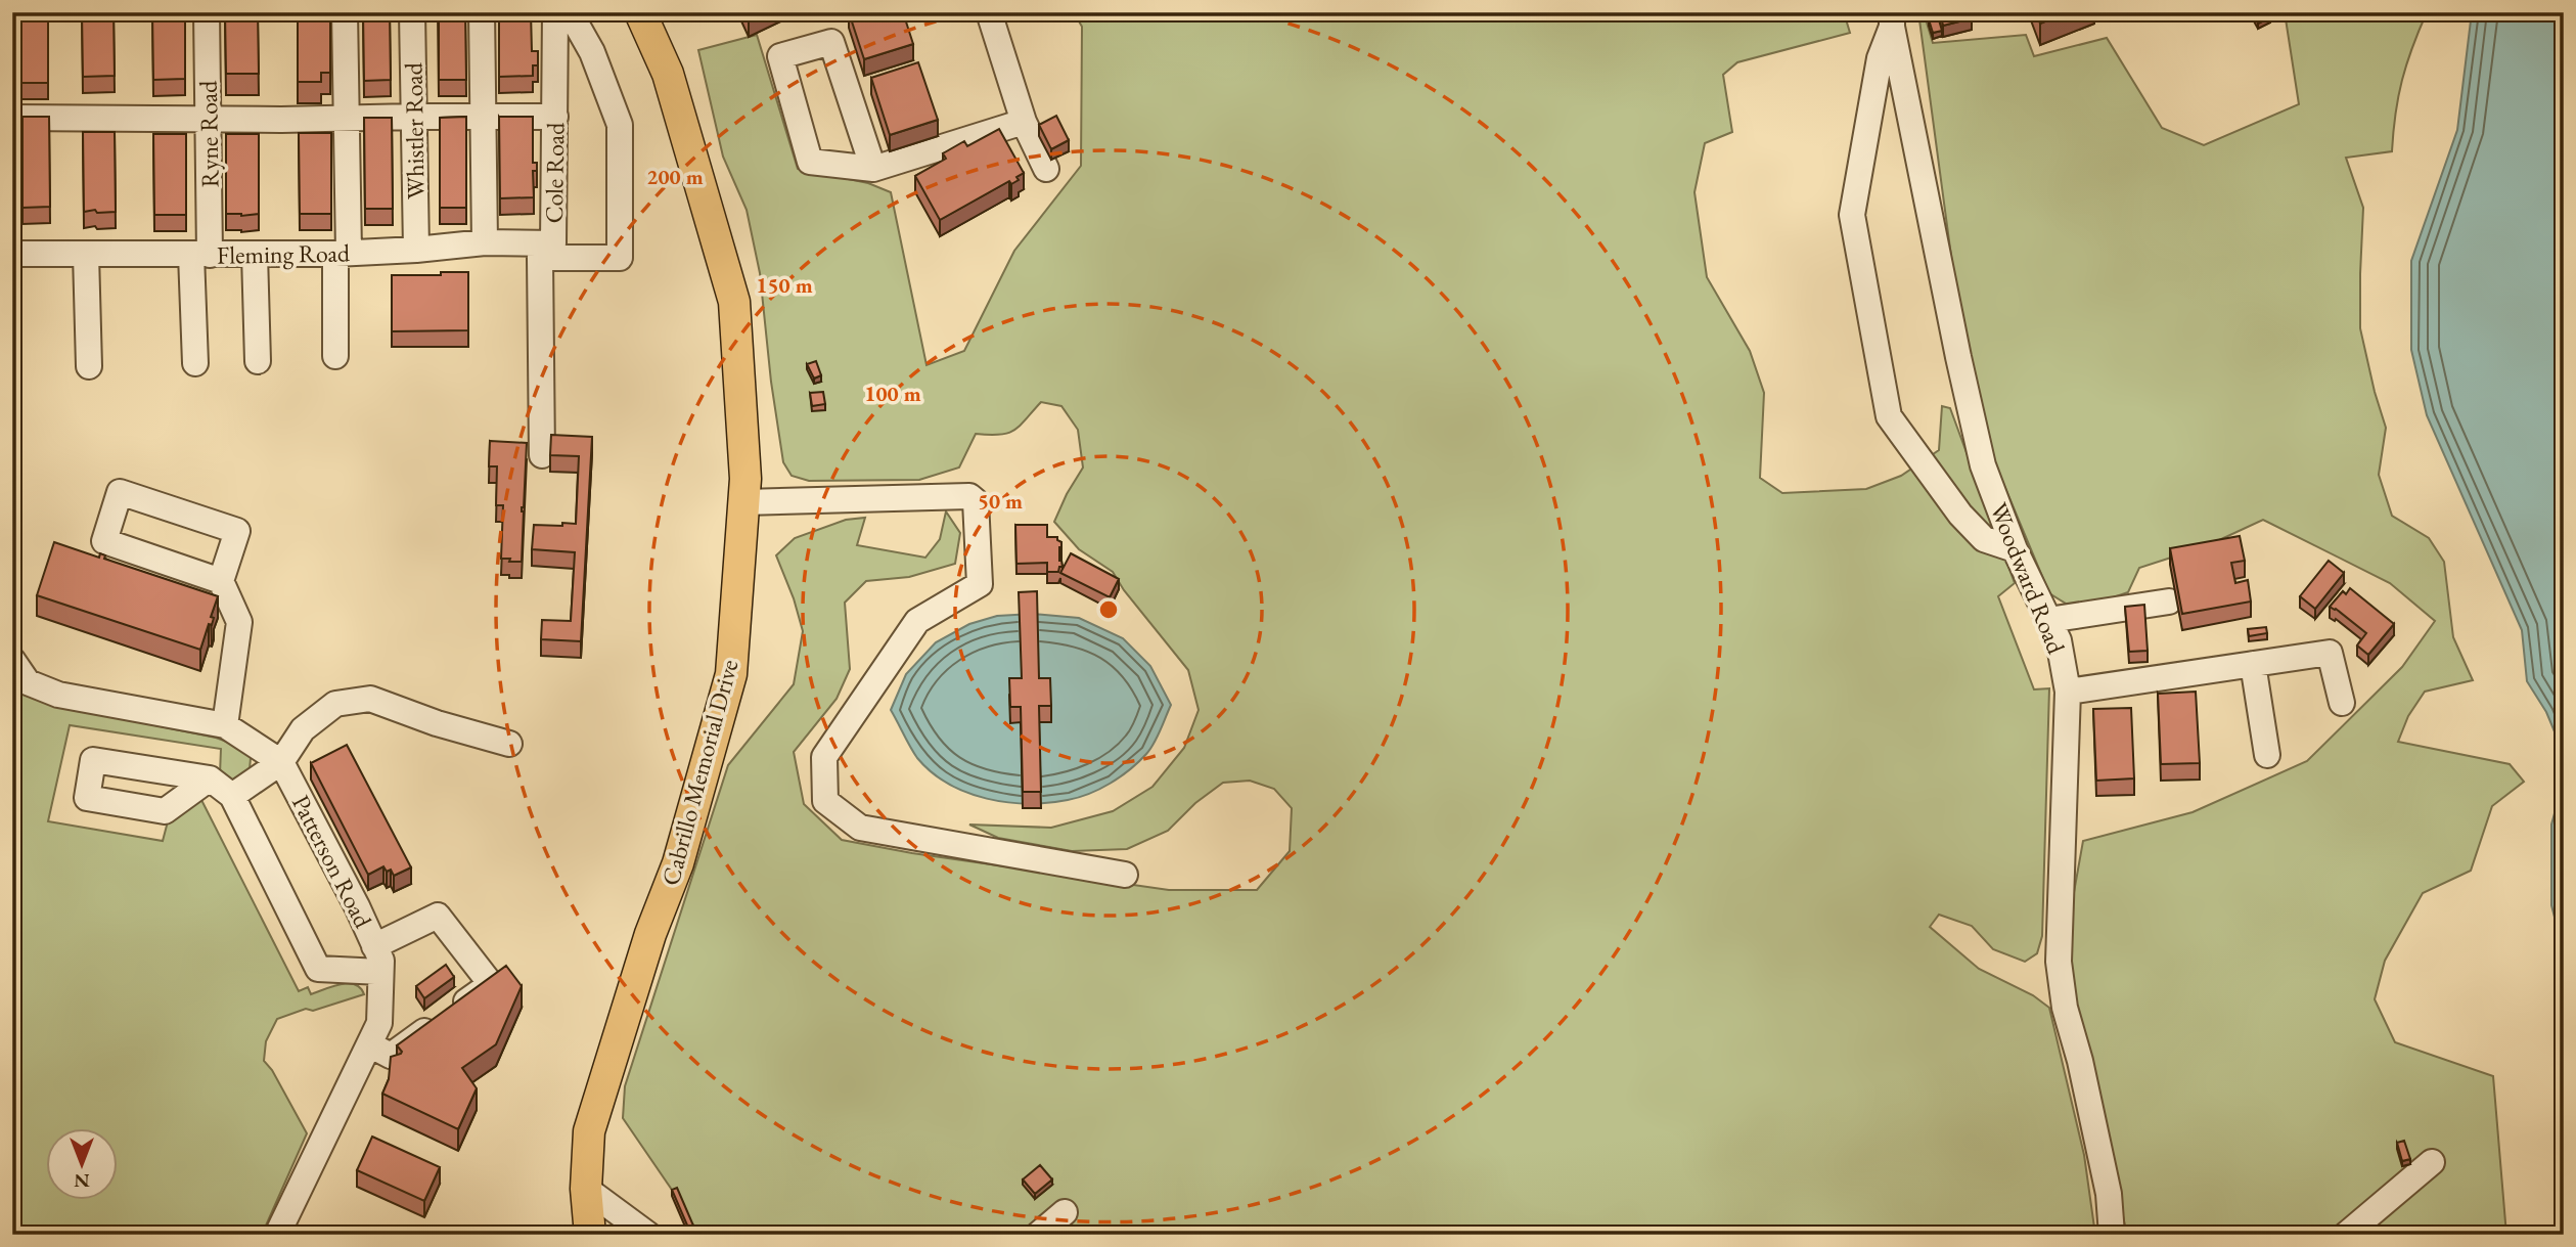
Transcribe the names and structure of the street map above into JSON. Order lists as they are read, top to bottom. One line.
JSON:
{"streets":{"main road":["Cabrillo Memorial Drive"],"street":["Whistler Road","Ryne Road","Cole Road","Fleming Road","Woodward Road","Patterson Road"]},"crossings":[["Whistler Road","Fleming Road"],["Ryne Road","Fleming Road"],["Cole Road","Fleming Road"]],"north":"bottom","rings":["200 m","150 m","100 m","50 m"]}
